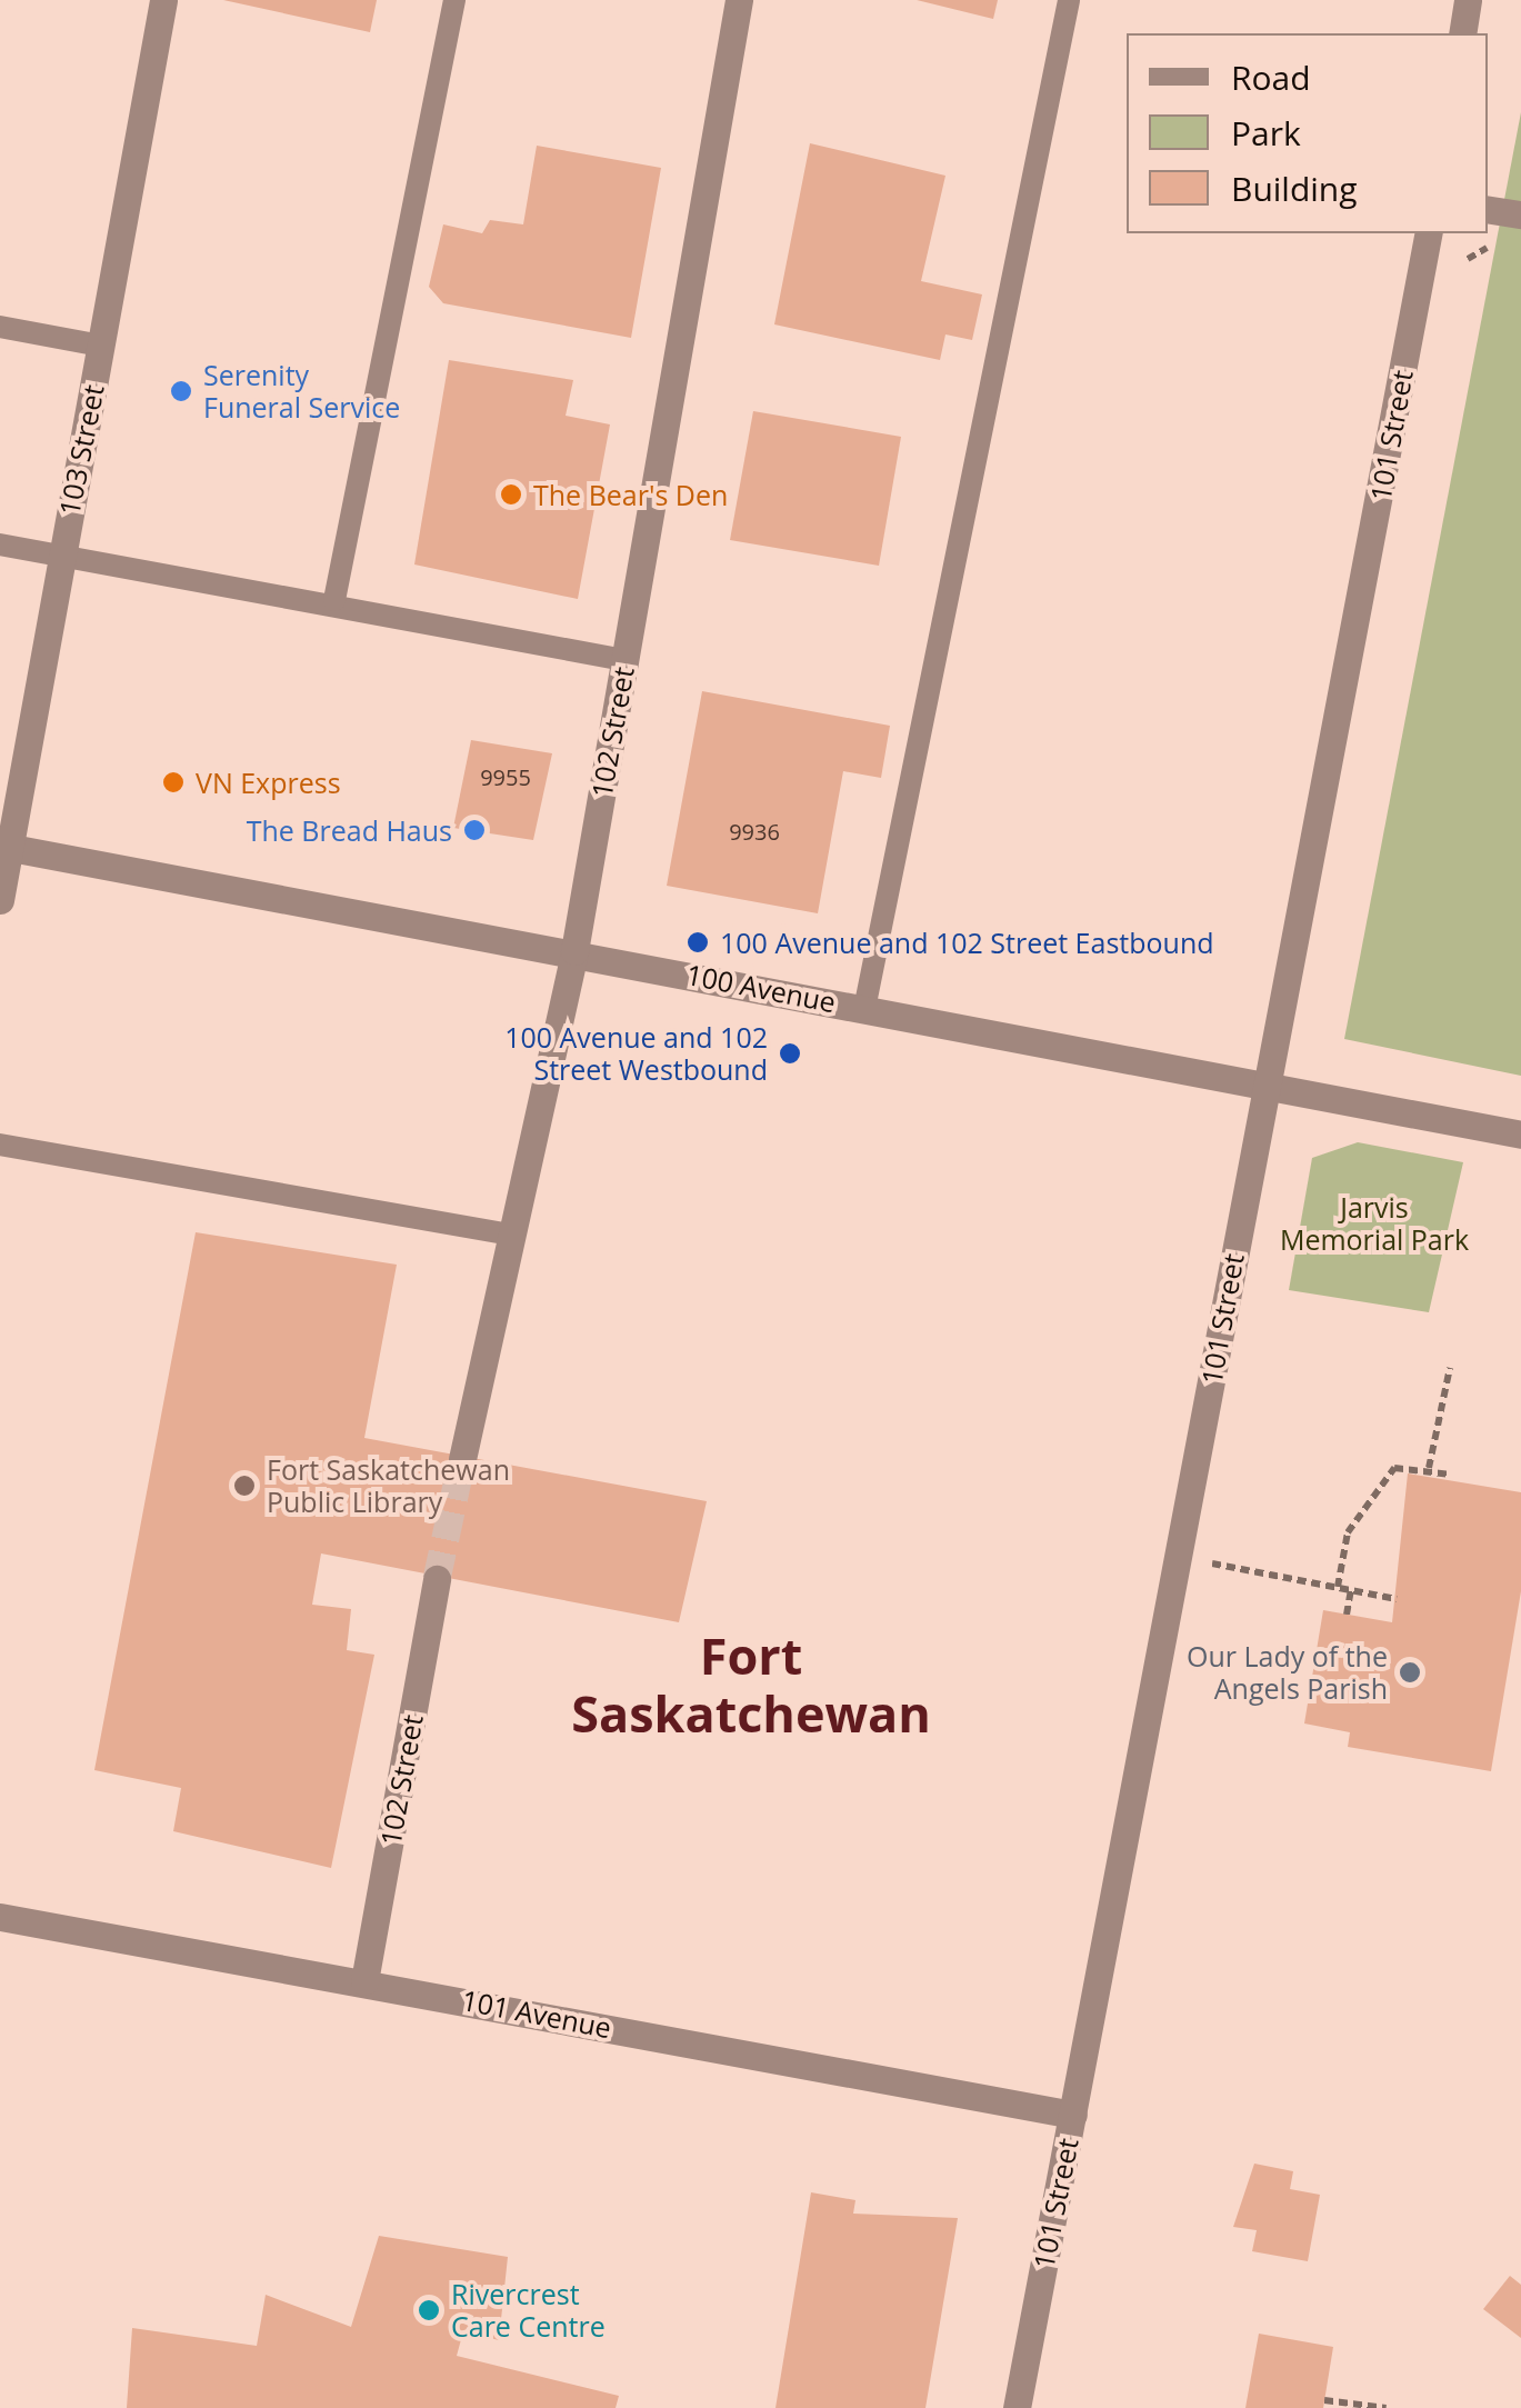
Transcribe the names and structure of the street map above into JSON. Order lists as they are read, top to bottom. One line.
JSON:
{"streets":{"street":["101 Street","103 Street","102 Street","100 Avenue","101 Avenue"]},"crossings":[["101 Street","100 Avenue"],["101 Street","101 Avenue"],["103 Street","100 Avenue"],["102 Street","100 Avenue"],["102 Street","101 Avenue"]],"districts":["Fort Saskatchewan"],"parks":["Jarvis Memorial Park"],"places":["Serenity Funeral Service","The Bear's Den","VN Express","The Bread Haus","100 Avenue and 102 Street Eastbound","100 Avenue and 102 Street Westbound","Fort Saskatchewan Public Library","Our Lady of the Angels Parish","Rivercrest Care Centre"],"house_numbers":["9955","9936"],"legend":["Road","Park","Building"]}
